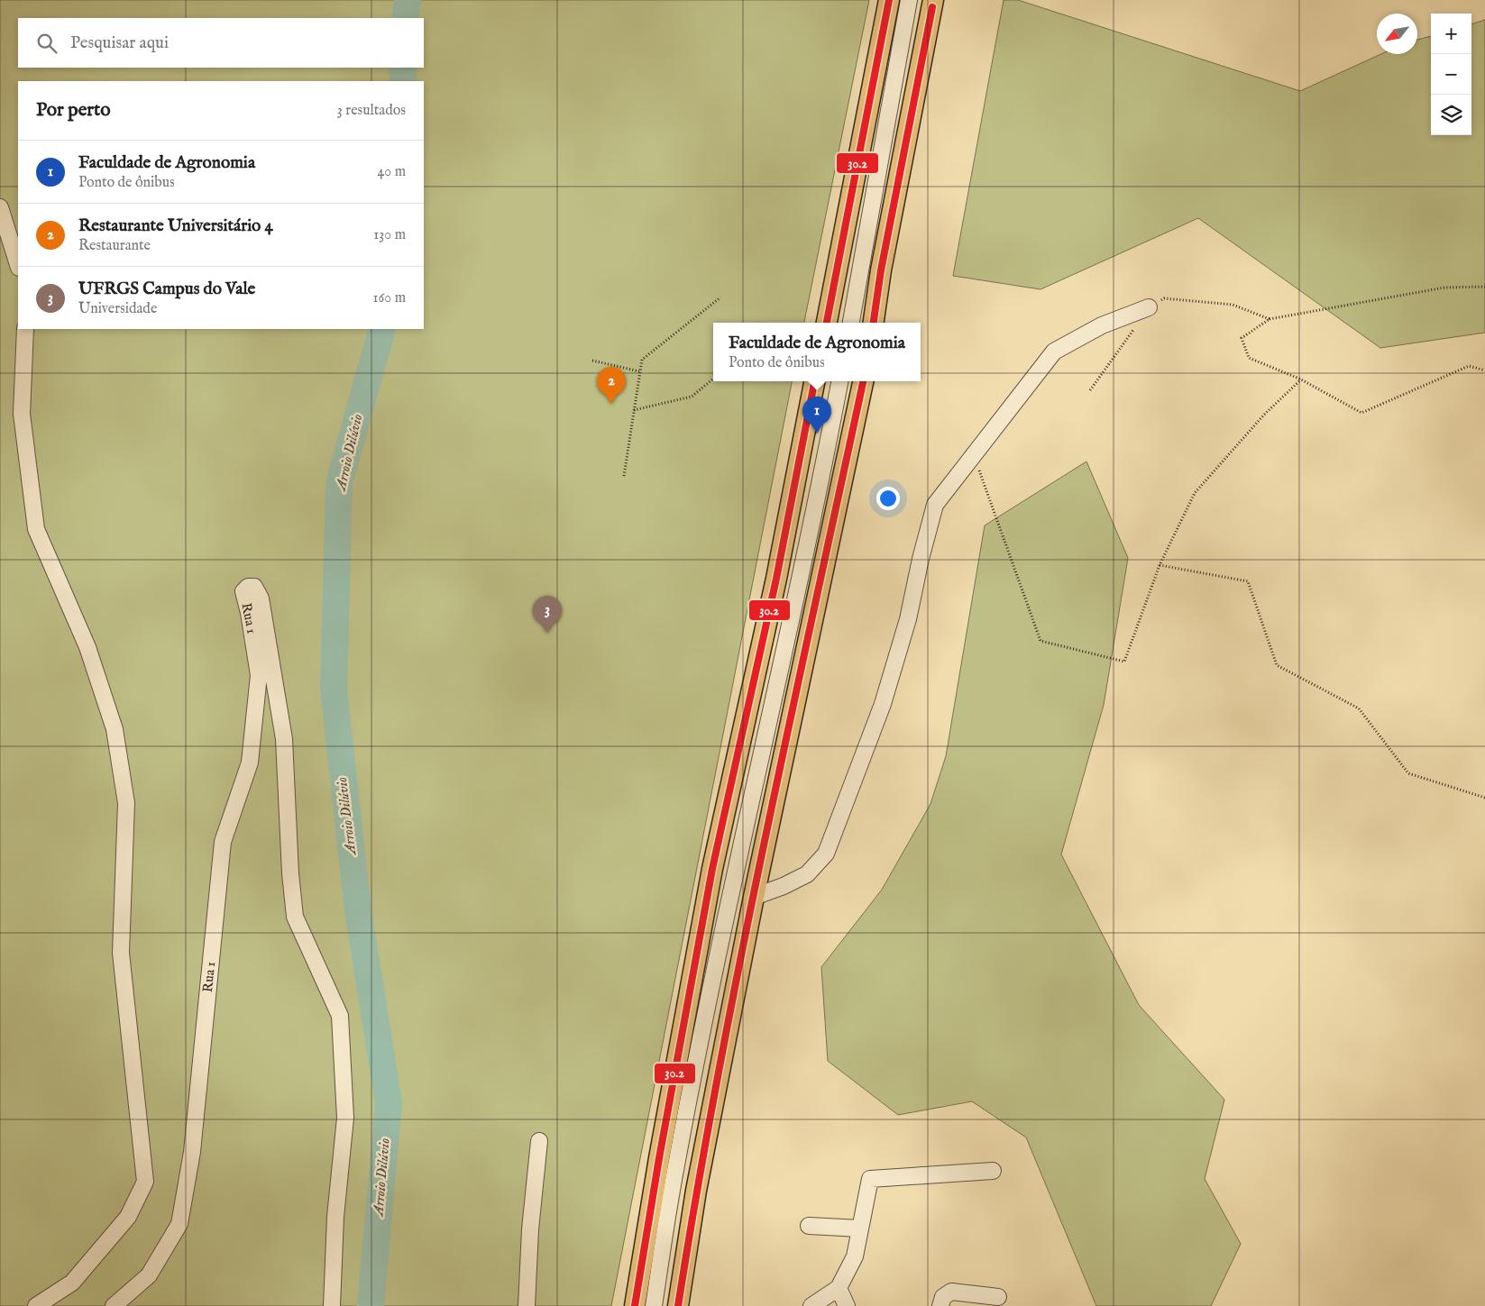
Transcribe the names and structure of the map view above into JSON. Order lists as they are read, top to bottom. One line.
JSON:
{"streets":{"street":["Rua 1"]},"water":["Arroio Dilúvio"],"lines":["transit line 30.2"],"north":"bottom left","page":{"map_buttons":["+","−"],"search":"Pesquisar aqui","heading":["Por perto","3 resultados"],"list":[{"mark":"1","name":"Faculdade de Agronomia","note":"Ponto de ônibus","value":"40 m"},{"mark":"2","name":"Restaurante Universitário 4","note":"Restaurante","value":"130 m"},{"mark":"3","name":"UFRGS Campus do Vale","note":"Universidade","value":"160 m"}],"popup":["Faculdade de Agronomia","Ponto de ônibus"],"pins":["2","1","3"]}}
